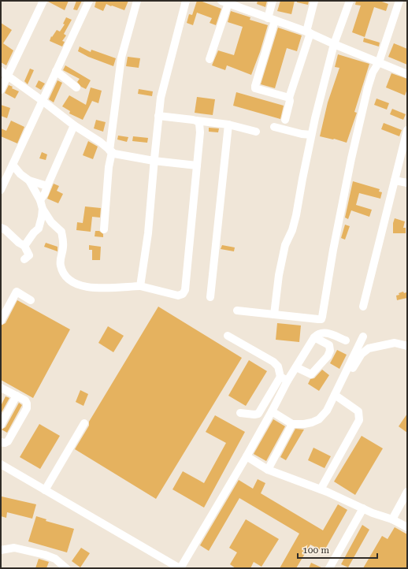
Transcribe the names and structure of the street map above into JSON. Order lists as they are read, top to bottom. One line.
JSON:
{"scale_bar":"100 m"}
